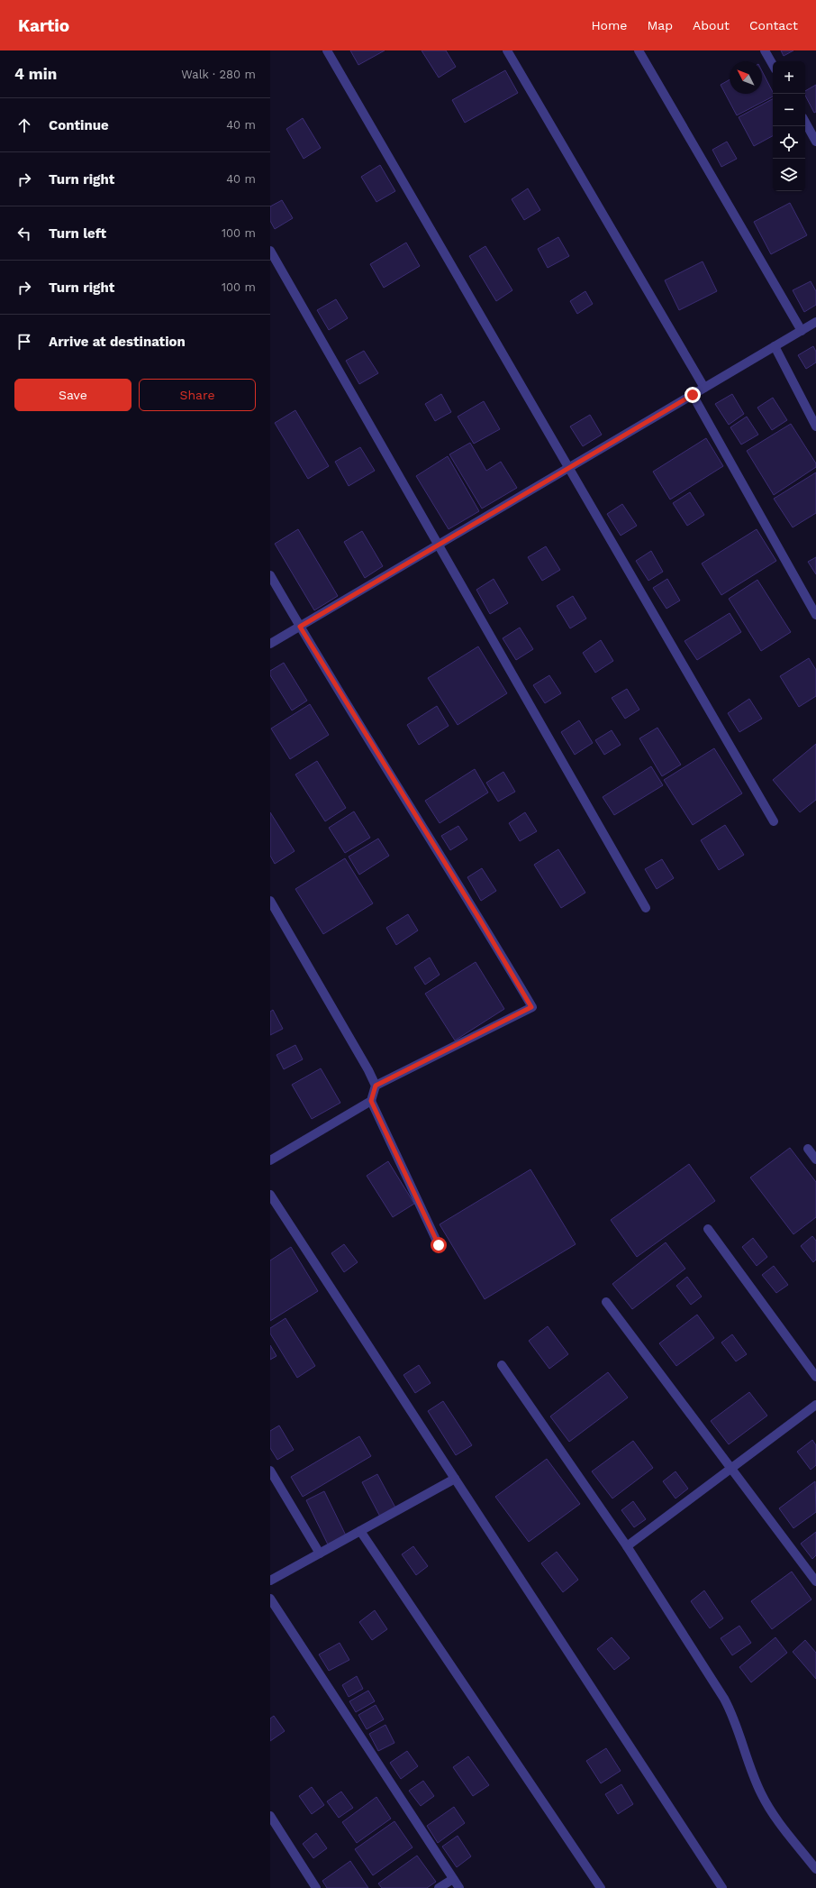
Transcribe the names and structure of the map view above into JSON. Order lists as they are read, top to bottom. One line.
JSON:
{"north":"top left","page":{"header":"Kartio","nav":["Home","Map","About","Contact"],"heading":["4 min","Walk · 280 m"],"map_buttons":["+","−"],"list":[["Continue","40 m"],["Turn right","40 m"],["Turn left","100 m"],["Turn right","100 m"],"Arrive at destination"],"buttons":["Save","Share"]}}
